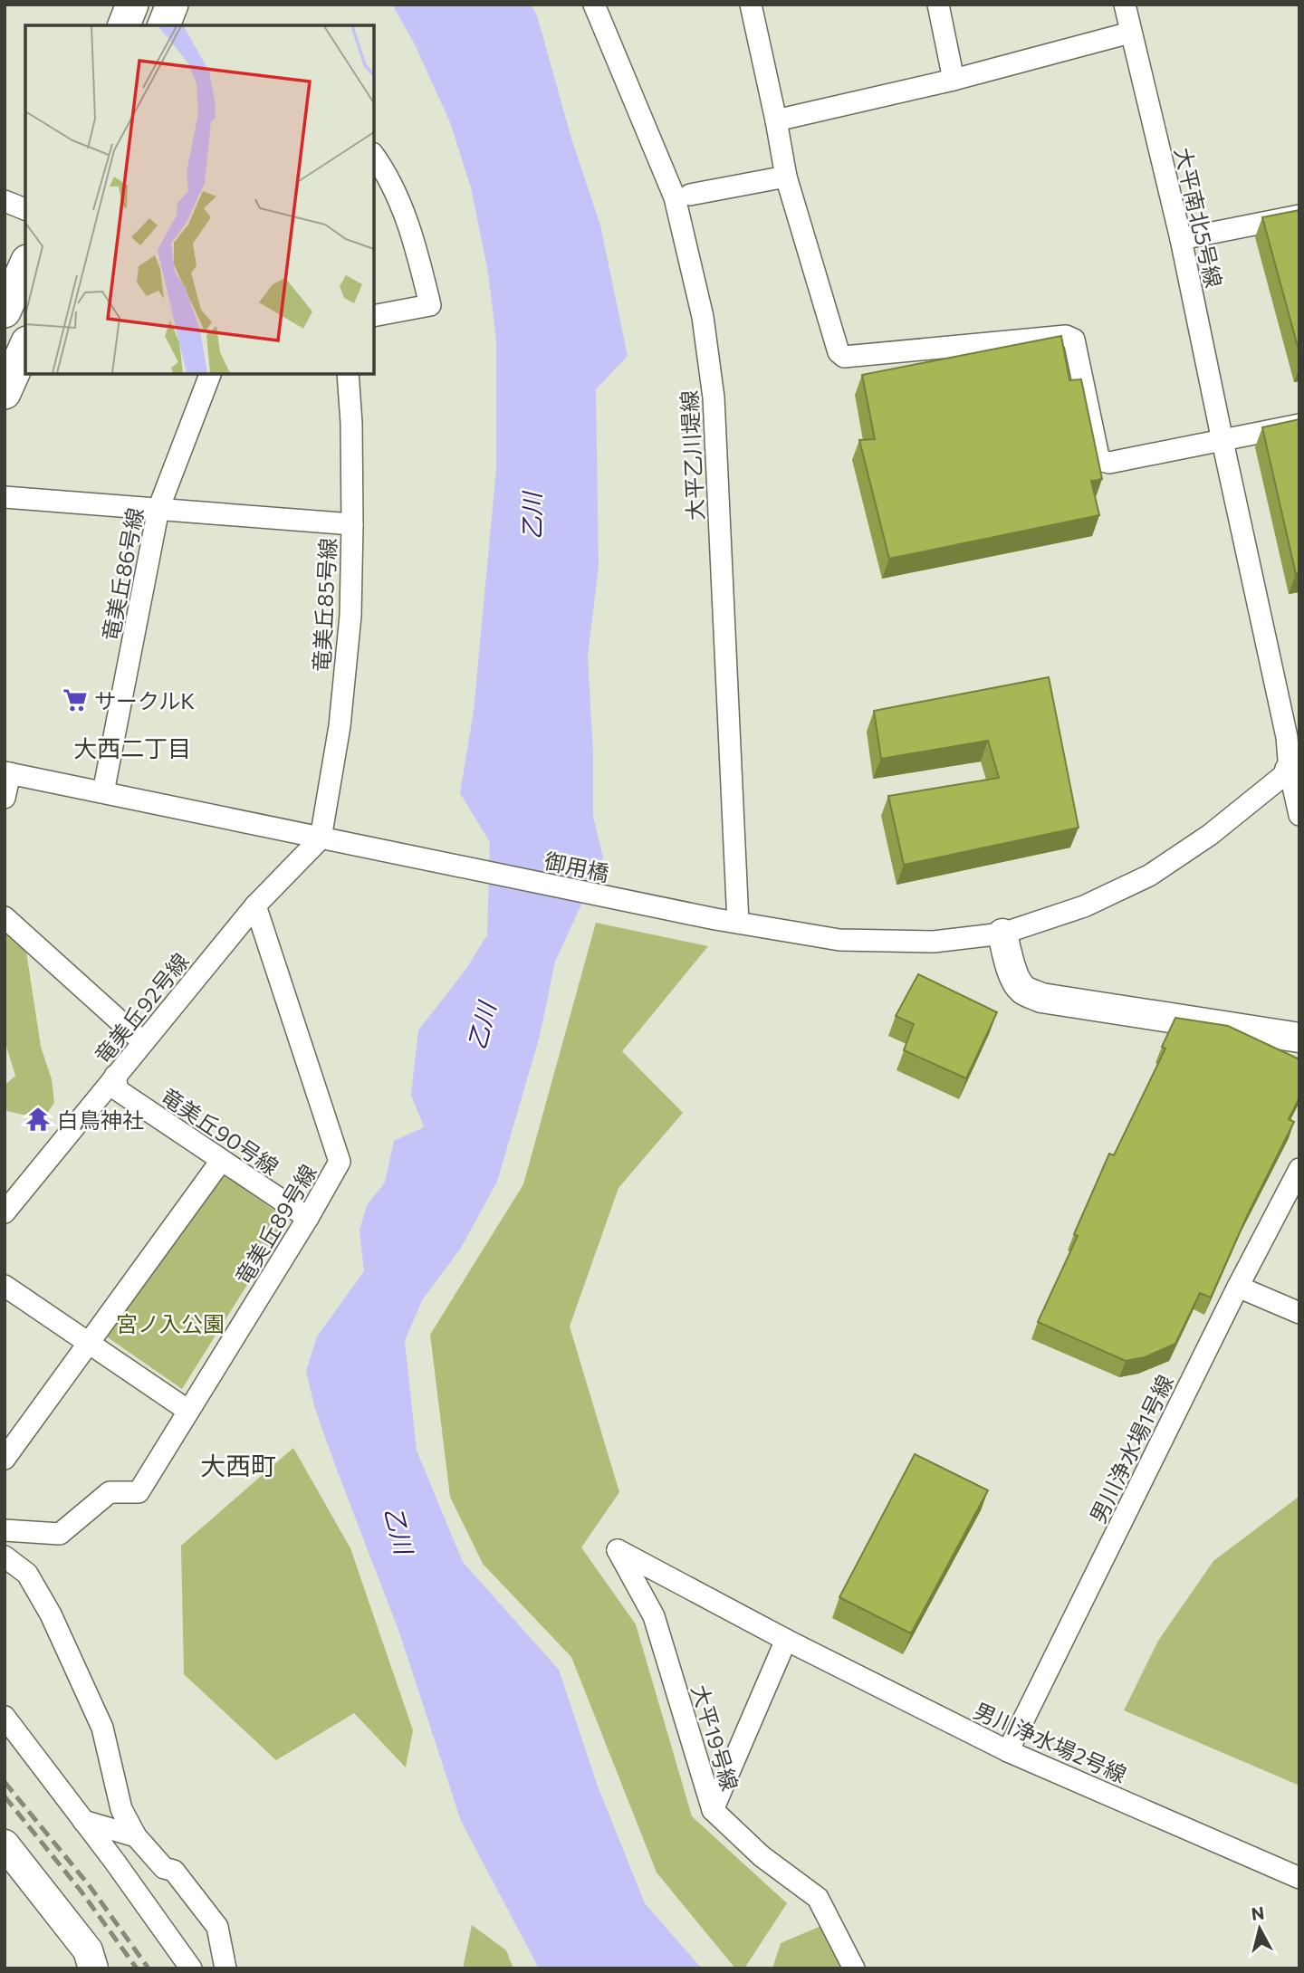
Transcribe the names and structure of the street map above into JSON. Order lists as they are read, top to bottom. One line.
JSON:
{"streets":{"street":["大平南北5号線","大平乙川堤線","竜美丘86号線","竜美丘85号線","御用橋","竜美丘92号線","竜美丘90号線","竜美丘89号線","男川浄水場1号線","大平19号線","男川浄水場2号線"]},"crossings":[["大平南北5号線","御用橋"],["大平乙川堤線","御用橋"],["竜美丘86号線","御用橋"],["竜美丘85号線","御用橋"],["竜美丘85号線","竜美丘92号線"],["御用橋","竜美丘92号線"],["竜美丘92号線","竜美丘90号線"],["竜美丘92号線","竜美丘89号線"],["竜美丘90号線","竜美丘89号線"],["男川浄水場1号線","男川浄水場2号線"],["大平19号線","男川浄水場2号線"]],"districts":["大西二丁目","大西町"],"water":["乙川"],"parks":["宮ノ入公園"],"places":{"supermarket":["サークルK"],"temple":["白鳥神社"]},"north":"top"}
